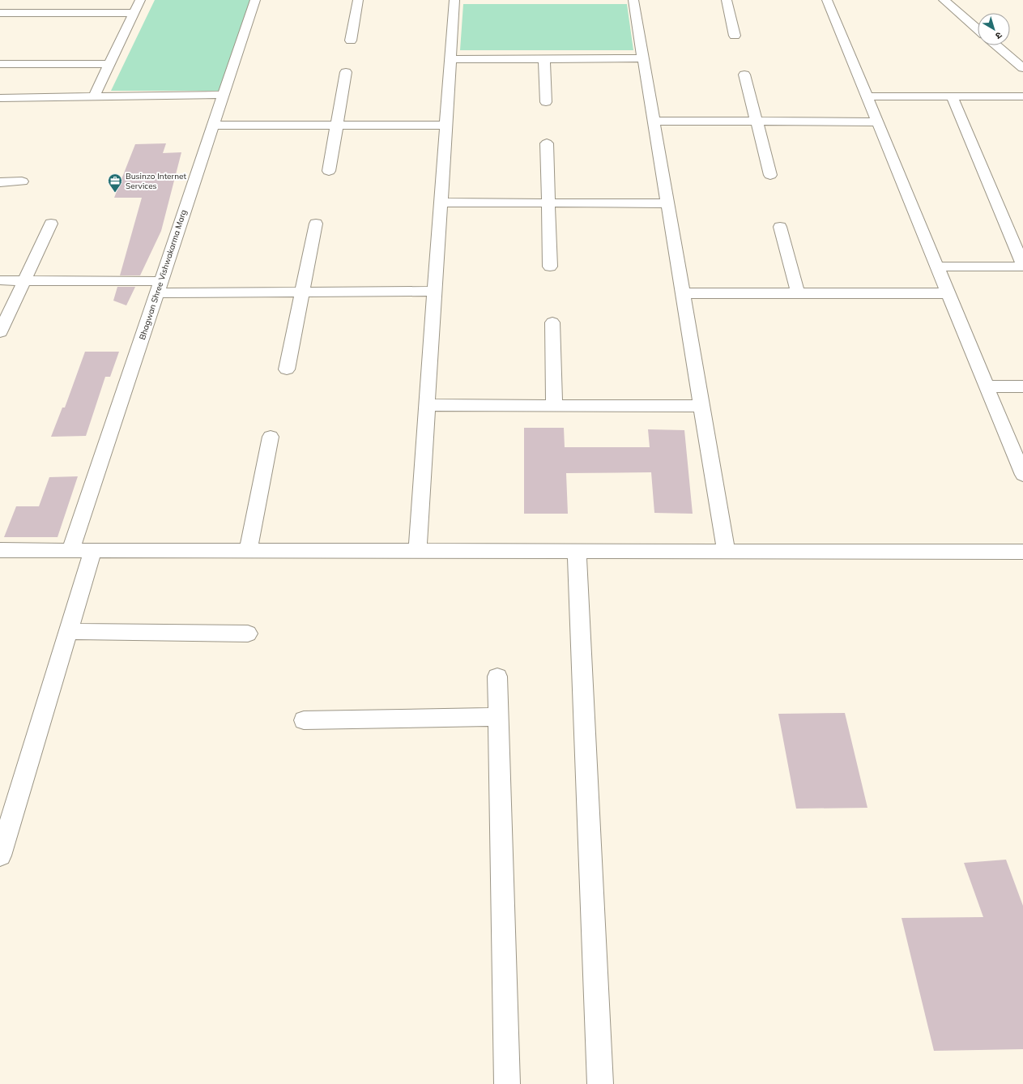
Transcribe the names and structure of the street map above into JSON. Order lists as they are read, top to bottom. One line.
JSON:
{"streets":{"street":["Bhagwan Shree Vishwakarma Marg"]},"places":{"office":["Businzo Internet Services"]},"north":"bottom right"}
